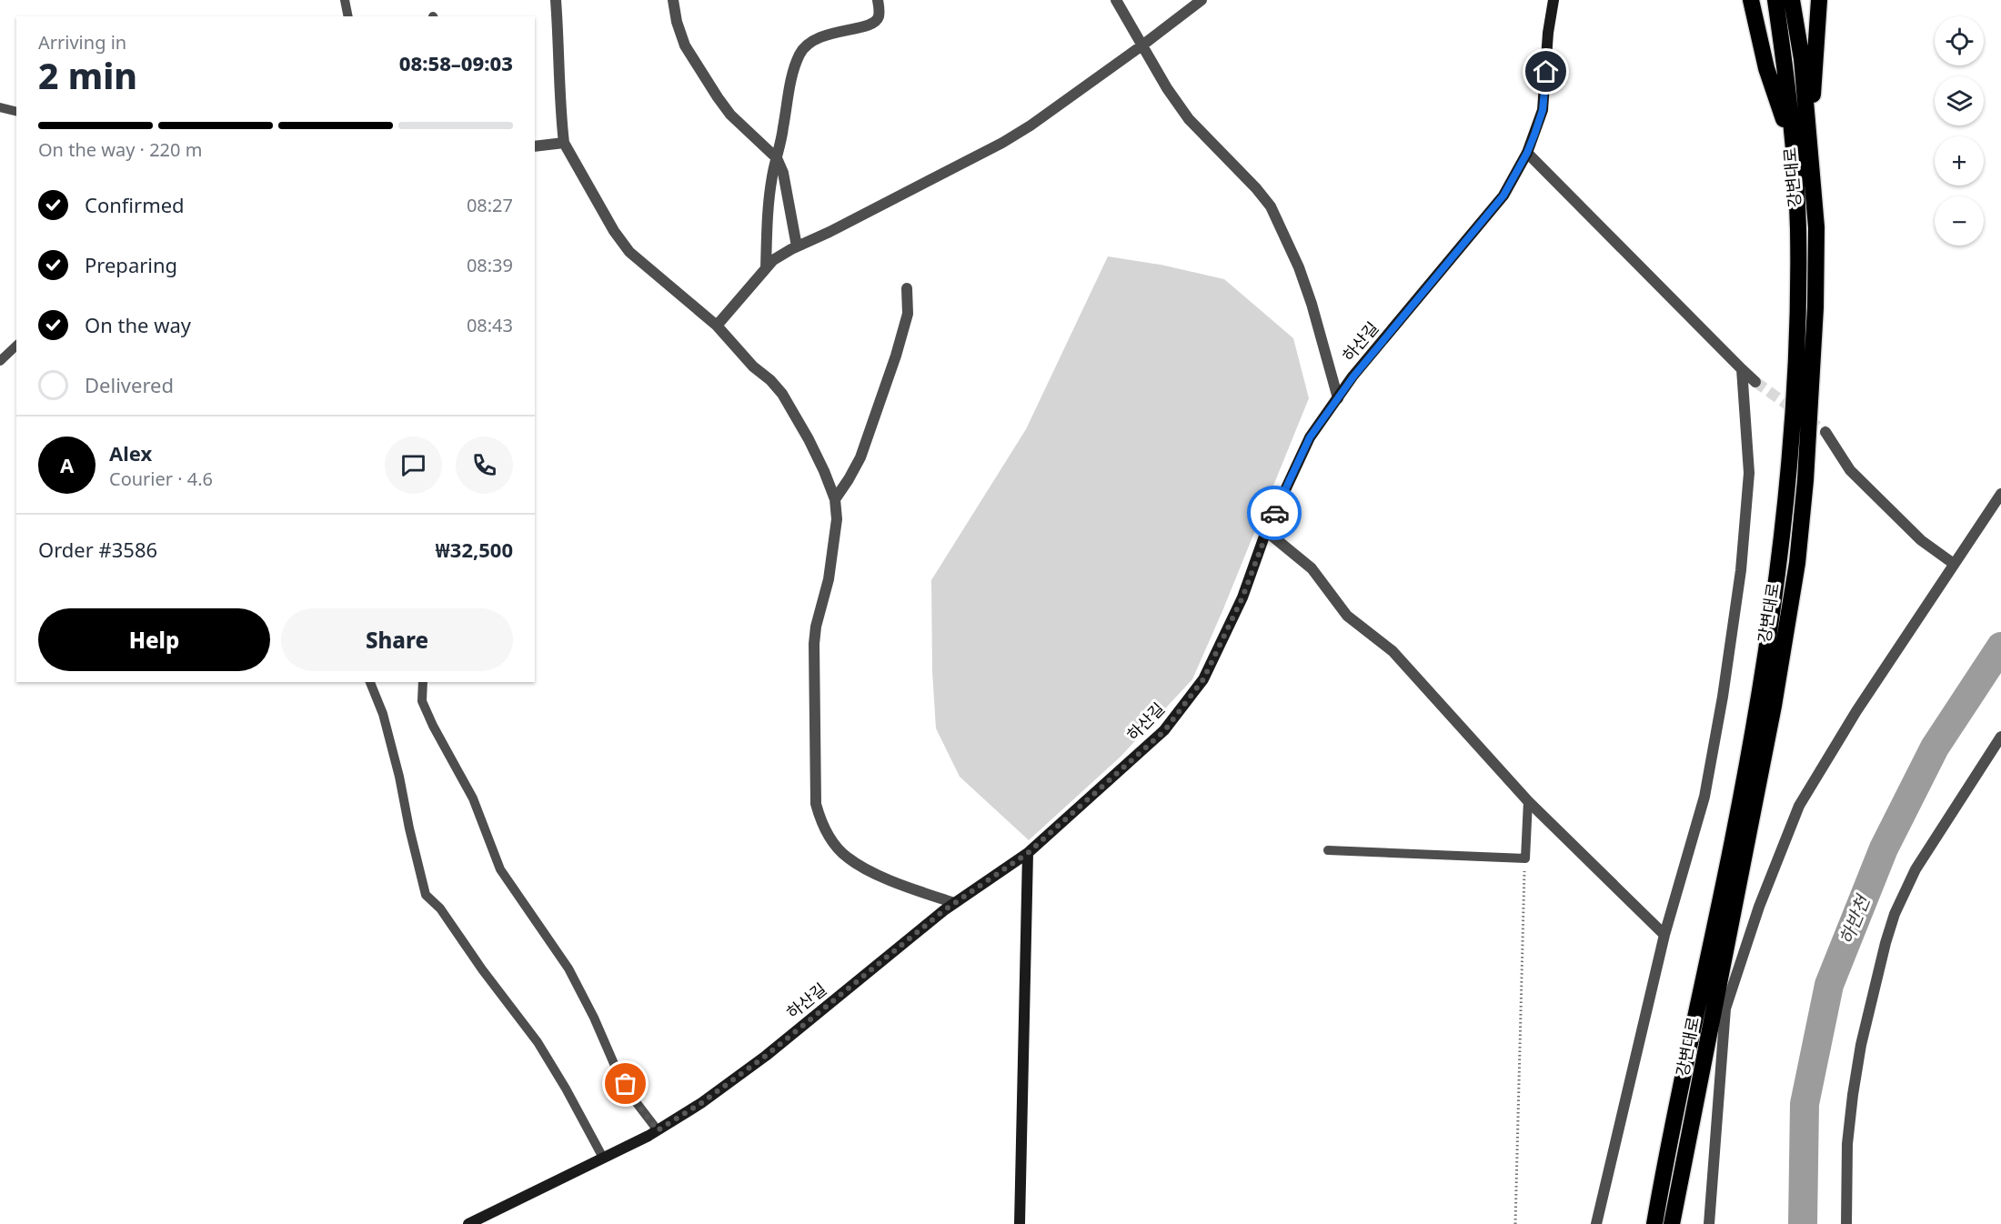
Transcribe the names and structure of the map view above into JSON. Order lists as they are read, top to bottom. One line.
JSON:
{"streets":{"highway":["강변대로"],"street":["하산길"]},"water":["하반천"],"page":{"map_buttons":["+","−"],"heading":["2 min","Arriving in","08:58–09:03"],"panel":["Alex","Courier · 4.6","Order #3586","₩32,500"],"bar":"On the way · 220 m","list":[["Confirmed","08:27"],["Preparing","08:39"],["On the way","08:43"],"Delivered"],"round":"A","buttons":["Help","Share"]}}
